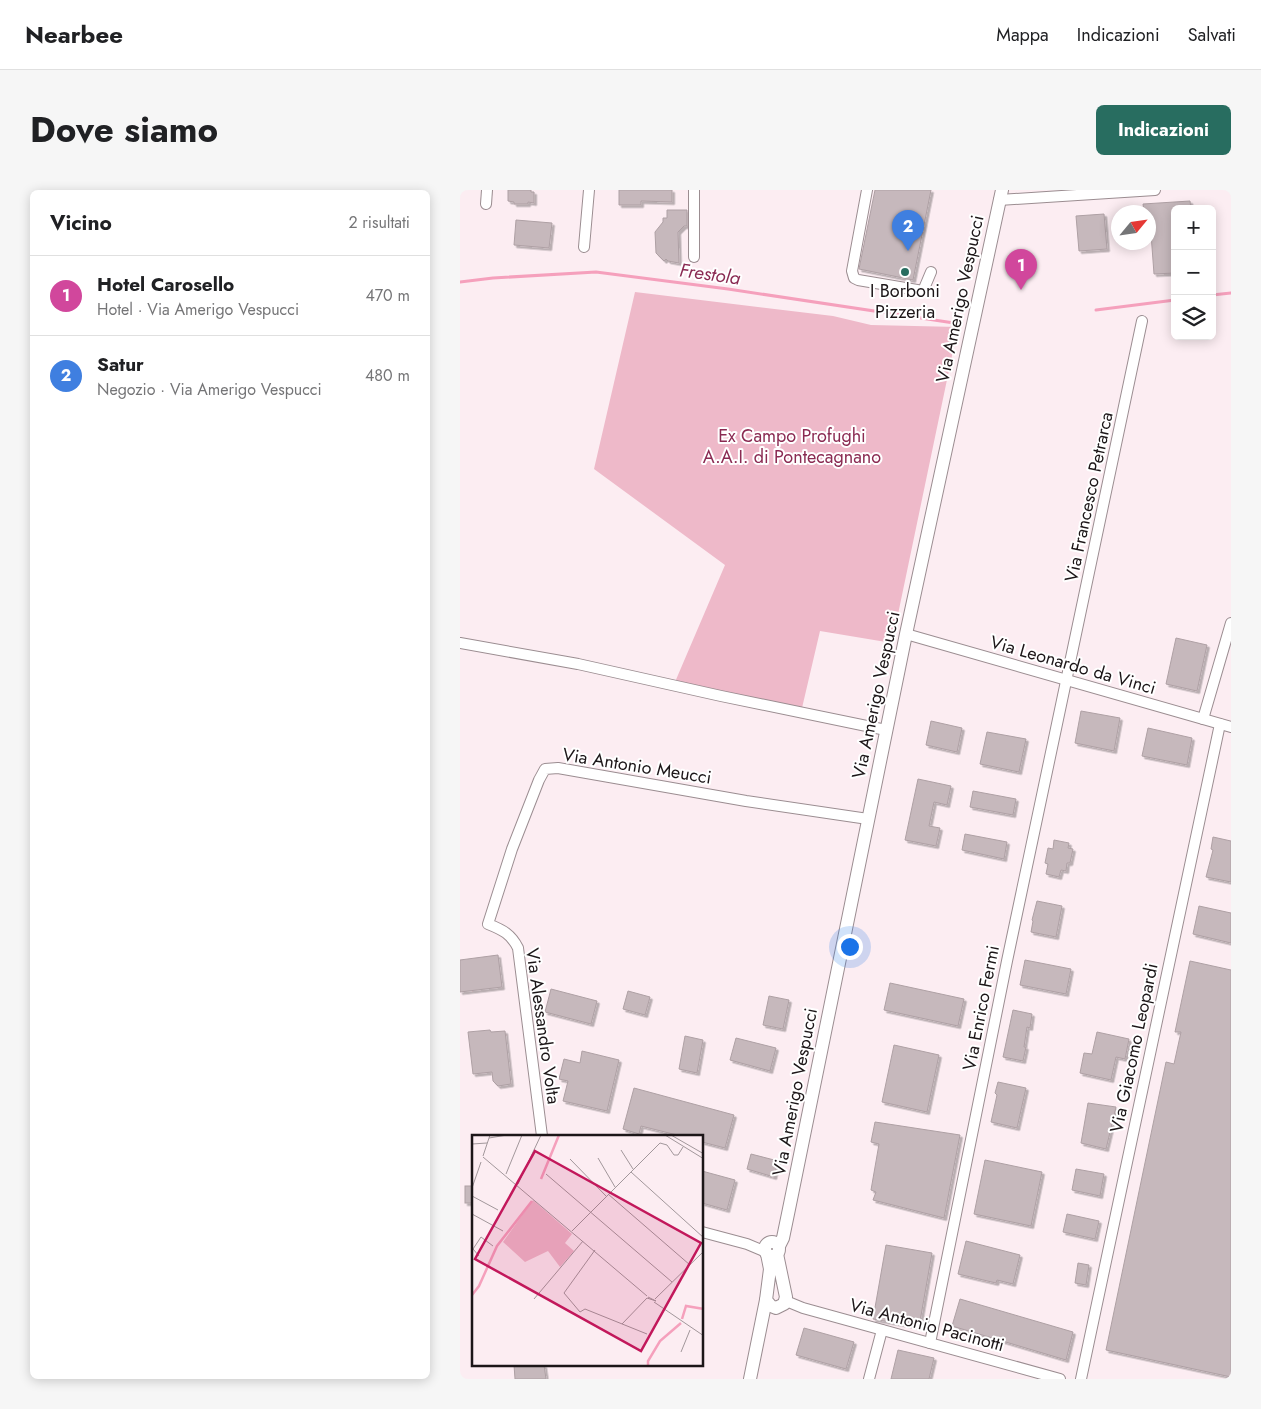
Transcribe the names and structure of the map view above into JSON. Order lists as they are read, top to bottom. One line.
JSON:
{"streets":{"main road":["Via Amerigo Vespucci"],"street":["Via Francesco Petrarca","Via Leonardo da Vinci","Via Antonio Meucci","Via Enrico Fermi","Via Alessandro Volta","Via Giacomo Leopardi","Via Antonio Pacinotti"]},"crossings":[["Via Amerigo Vespucci","Via Leonardo da Vinci"],["Via Amerigo Vespucci","Via Antonio Meucci"],["Via Francesco Petrarca","Via Leonardo da Vinci"],["Via Francesco Petrarca","Via Enrico Fermi"],["Via Leonardo da Vinci","Via Enrico Fermi"],["Via Leonardo da Vinci","Via Giacomo Leopardi"],["Via Antonio Meucci","Via Alessandro Volta"],["Via Enrico Fermi","Via Antonio Pacinotti"]],"water":["Frestola"],"parks":["Ex Campo Profughi A.A.I. di Pontecagnano"],"places":["I Borboni Pizzeria"],"north":"top right","page":{"header":"Nearbee","nav":["Mappa","Indicazioni","Salvati"],"title":"Dove siamo","buttons":"Indicazioni","heading":["Vicino","2 risultati"],"map_buttons":["+","−"],"pins":["2","1"],"list":[{"mark":"1","name":"Hotel Carosello","note":"Hotel · Via Amerigo Vespucci","value":"470 m"},{"mark":"2","name":"Satur","note":"Negozio · Via Amerigo Vespucci","value":"480 m"}]}}
